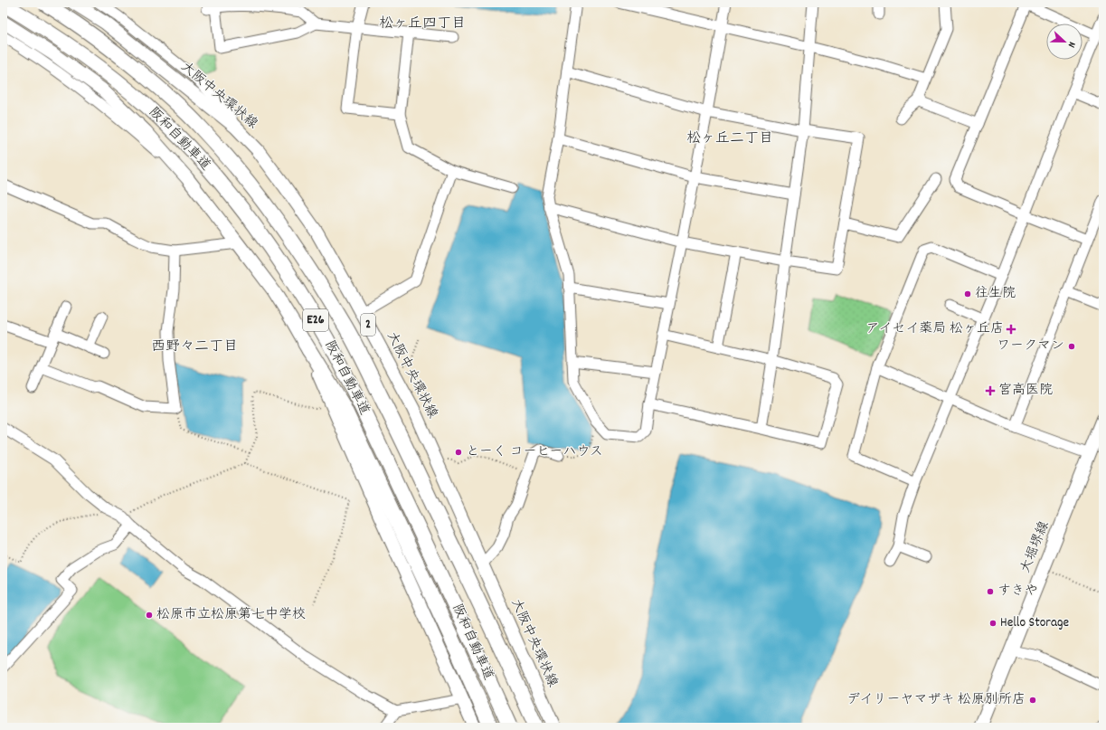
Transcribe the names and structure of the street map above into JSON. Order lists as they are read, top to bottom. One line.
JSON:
{"streets":{"highway":["阪和自動車道","E26"],"main road":["大阪中央環状線","2","大堀堺線"]},"districts":["松ヶ丘四丁目","松ヶ丘二丁目","西野々二丁目"],"places":{"other":["往生院","ワークマン","とーく コーヒーハウス","すきや","松原市立松原第七中学校","Hello Storage","デイリーヤマザキ 松原別所店"],"health":["アイセイ薬局 松ヶ丘店","宮高医院"]},"north":"right"}
